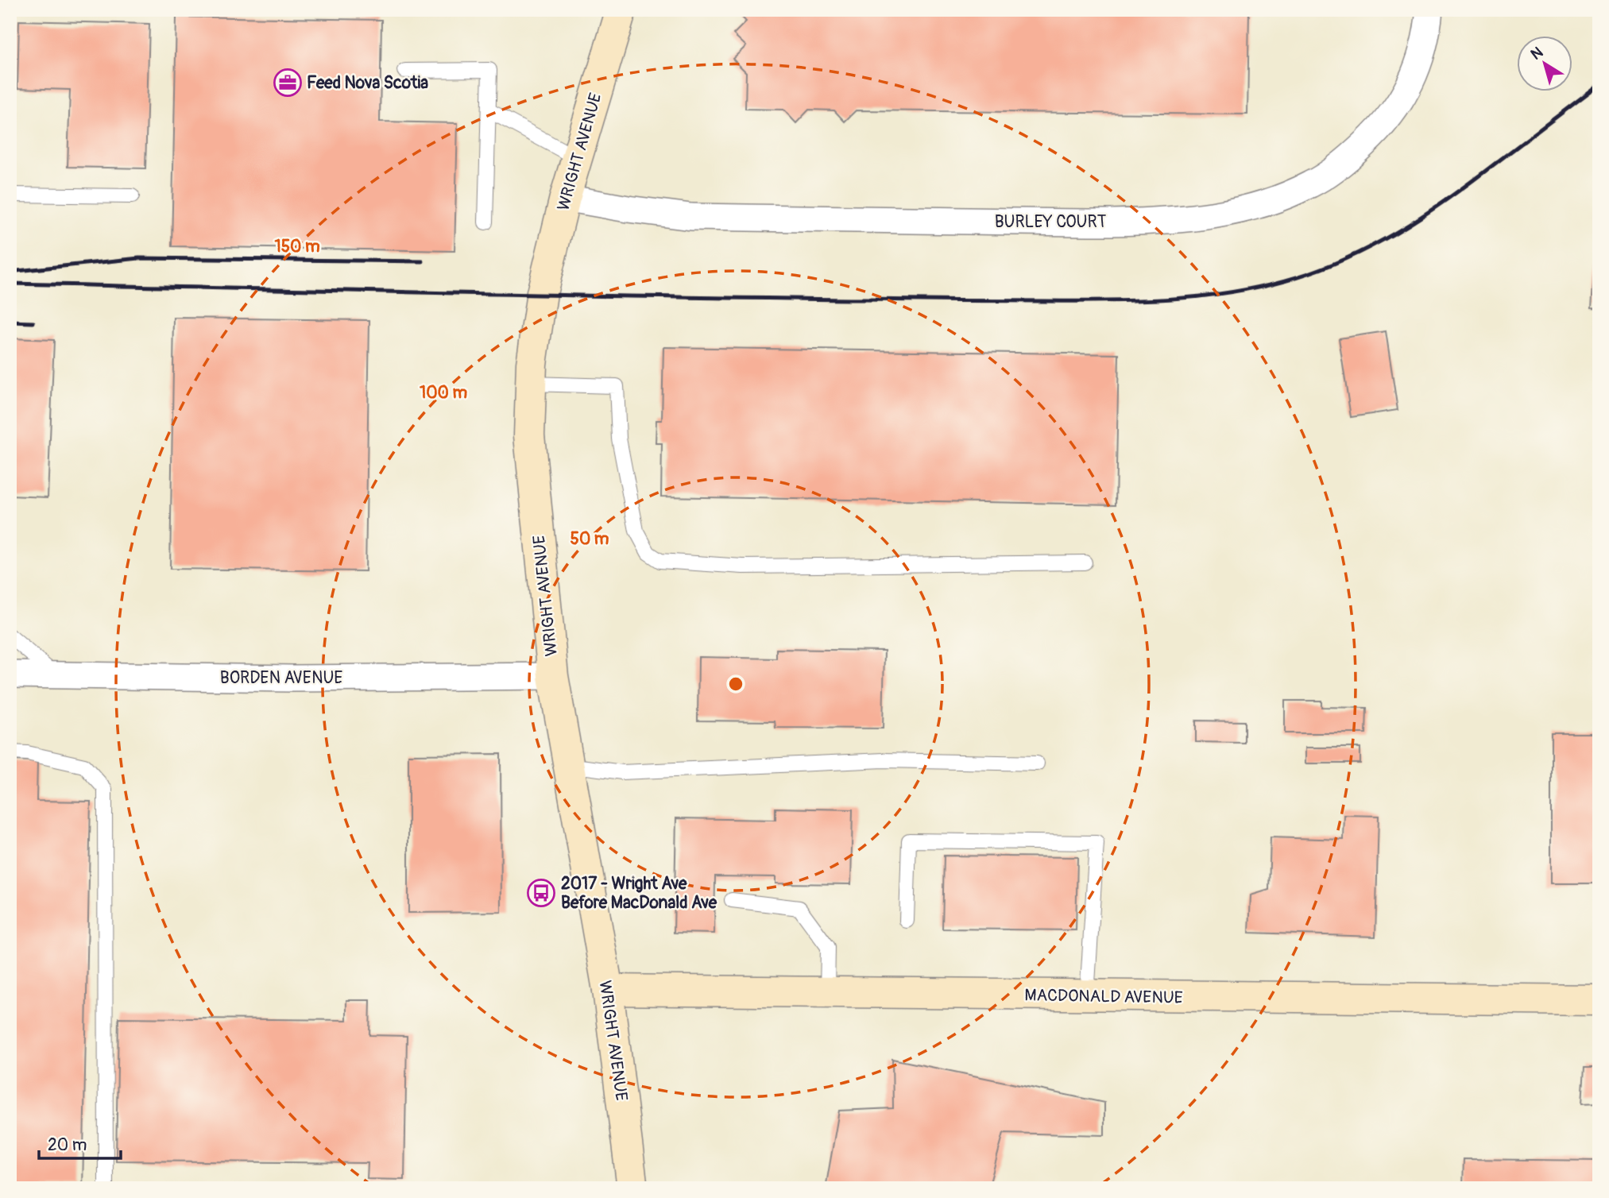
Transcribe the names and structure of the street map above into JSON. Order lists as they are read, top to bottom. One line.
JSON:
{"streets":{"main road":["WRIGHT AVENUE","MACDONALD AVENUE"],"street":["BURLEY COURT","BORDEN AVENUE"]},"crossings":[["WRIGHT AVENUE","BURLEY COURT"],["WRIGHT AVENUE","BORDEN AVENUE"],["WRIGHT AVENUE","MACDONALD AVENUE"]],"places":{"office":["Feed Nova Scotia"],"bus stop":["2017 - Wright Ave Before MacDonald Ave"]},"scale_bar":"20 m","north":"top left","rings":["150 m","100 m","50 m"]}
